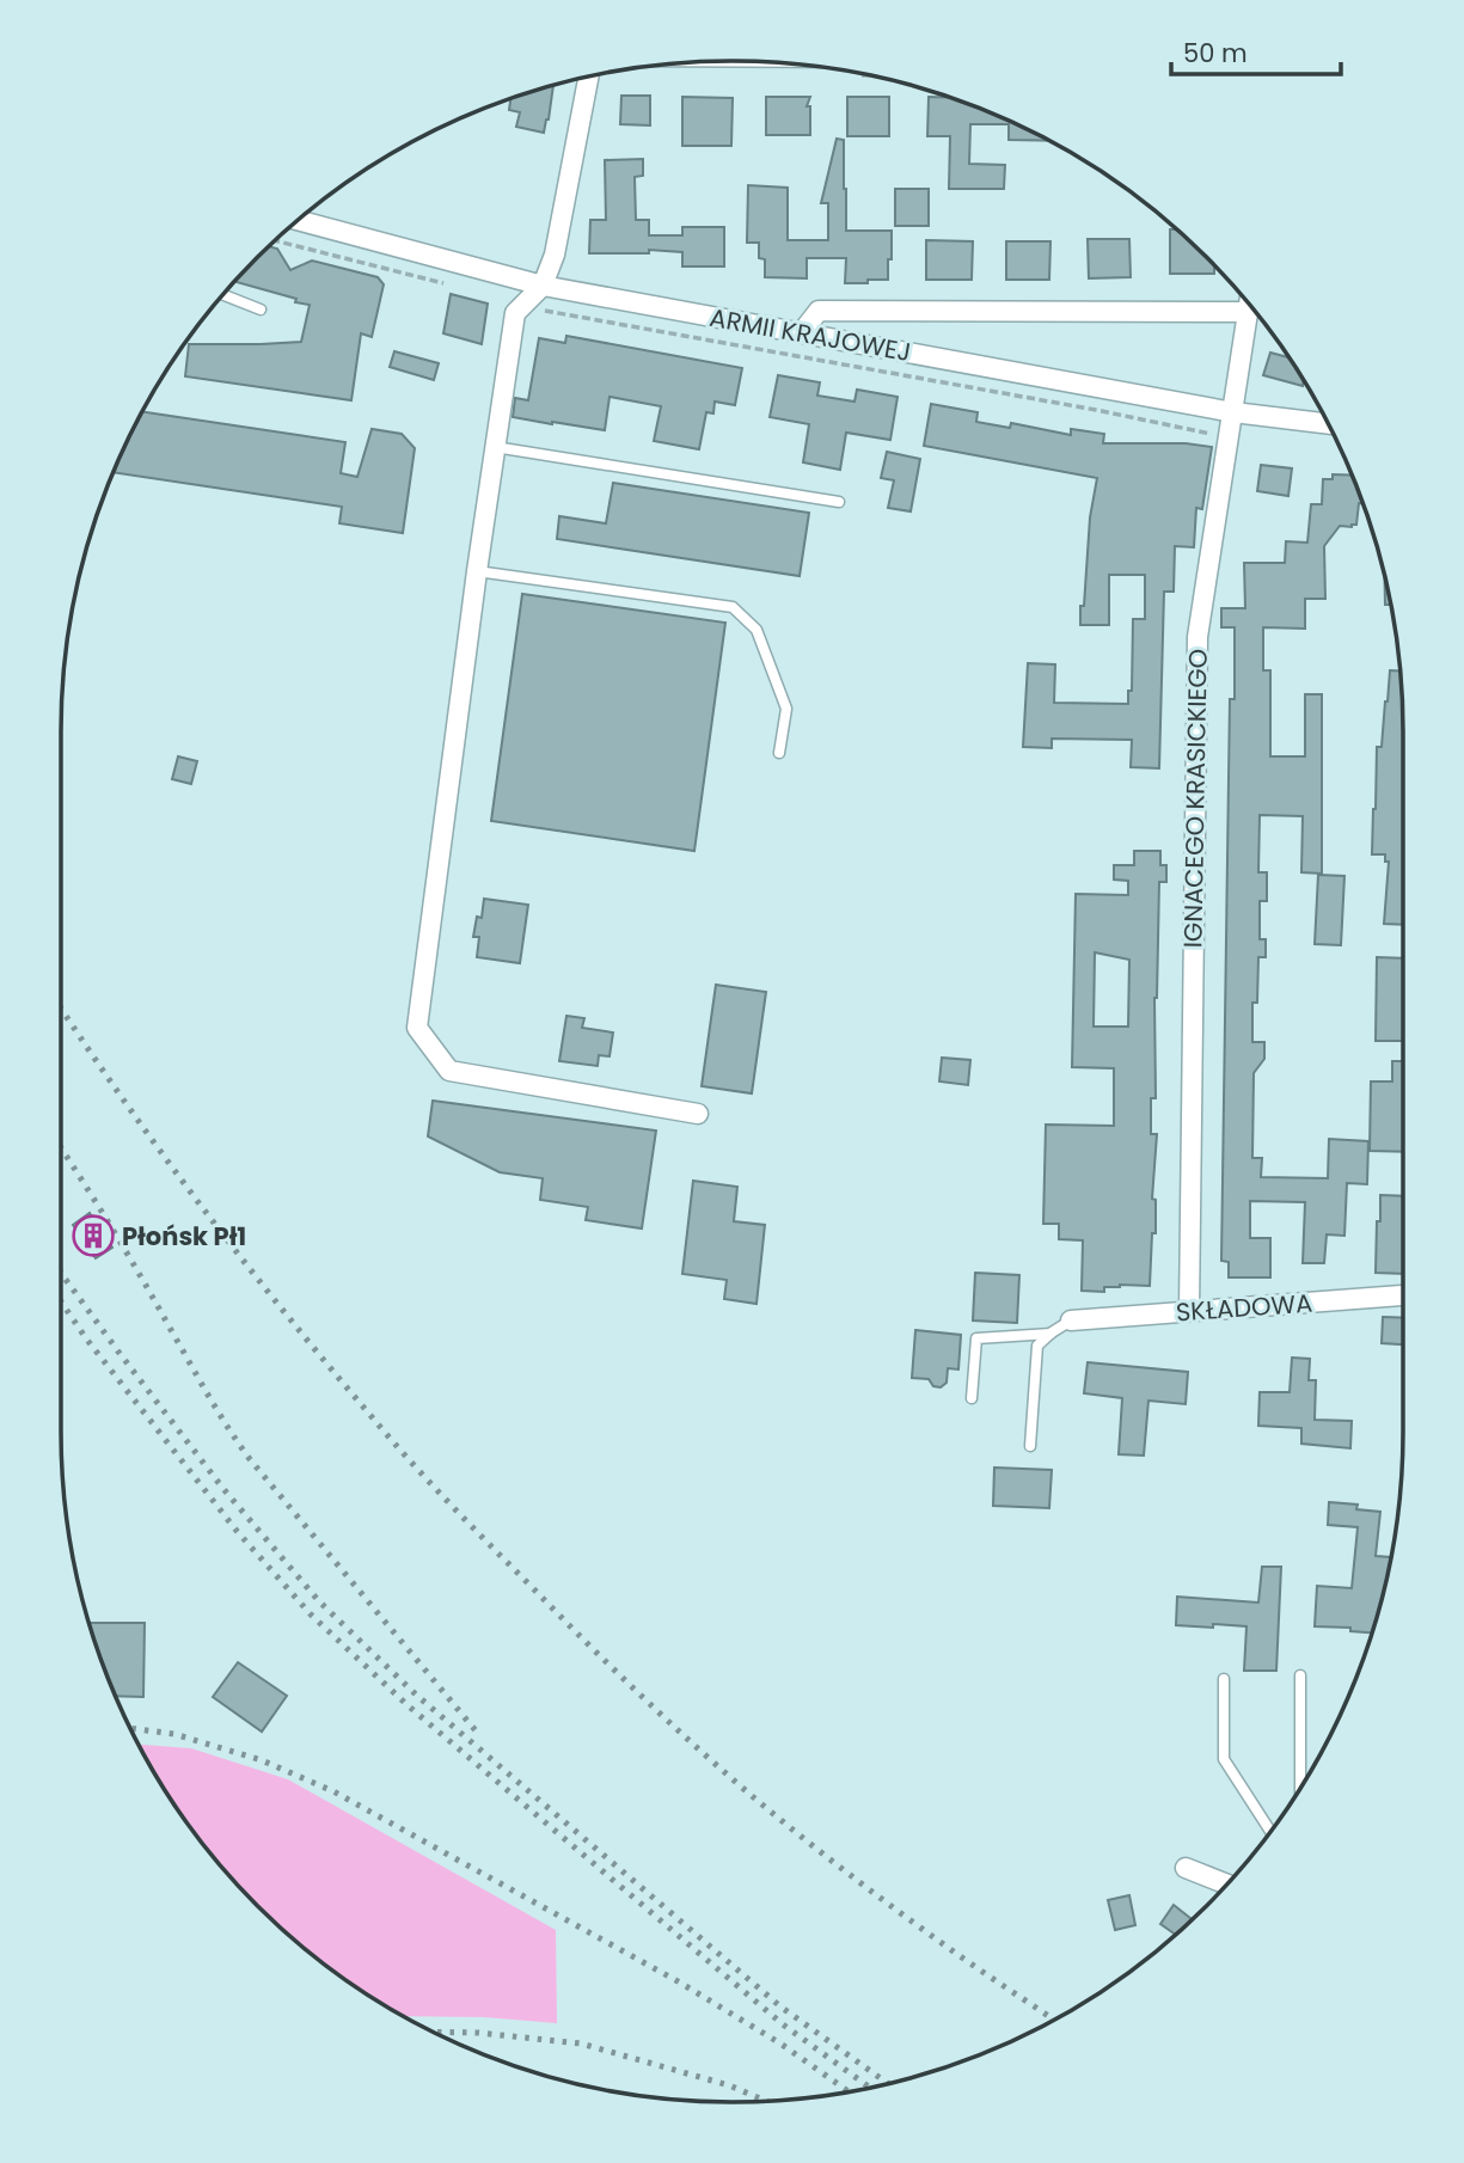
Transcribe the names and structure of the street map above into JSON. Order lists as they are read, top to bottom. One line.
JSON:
{"streets":{"street":["ARMII KRAJOWEJ","IGNACEGO KRASICKIEGO","SKŁADOWA"]},"crossings":[["ARMII KRAJOWEJ","IGNACEGO KRASICKIEGO"],["IGNACEGO KRASICKIEGO","SKŁADOWA"]],"places":{"building":["Płońsk Pł1"]},"scale_bar":"50 m"}
